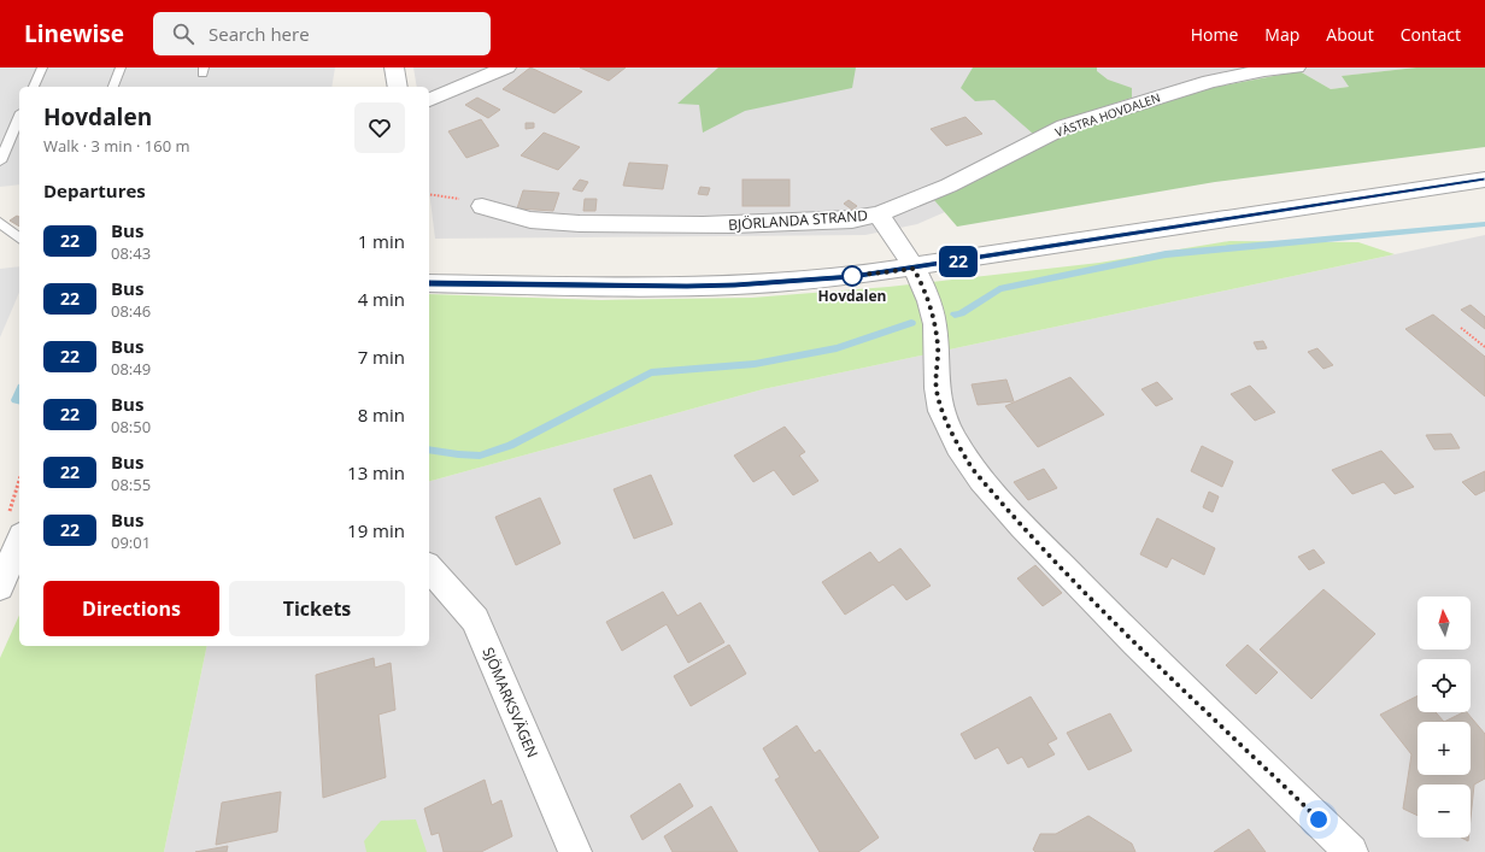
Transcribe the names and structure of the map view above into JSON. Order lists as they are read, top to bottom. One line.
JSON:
{"streets":{"street":["VÄSTRA HOVDALEN","BJÖRLANDA STRAND","SJÖMARKSVÄGEN"]},"crossings":[["VÄSTRA HOVDALEN","BJÖRLANDA STRAND"]],"places":["Hovdalen"],"lines":["bus line 22"],"north":"top","page":{"header":"Linewise","search":"Search here","nav":["Home","Map","About","Contact"],"on_map":"22","heading":[["Hovdalen","Walk · 3 min · 160 m"],"Departures"],"list":[{"mark":"22","name":"Bus","note":"08:43","value":"1 min"},{"mark":"22","name":"Bus","note":"08:46","value":"4 min"},{"mark":"22","name":"Bus","note":"08:49","value":"7 min"},{"mark":"22","name":"Bus","note":"08:50","value":"8 min"},{"mark":"22","name":"Bus","note":"08:55","value":"13 min"},{"mark":"22","name":"Bus","note":"09:01","value":"19 min"}],"buttons":["Directions","Tickets"],"map_buttons":["+","−"]}}
